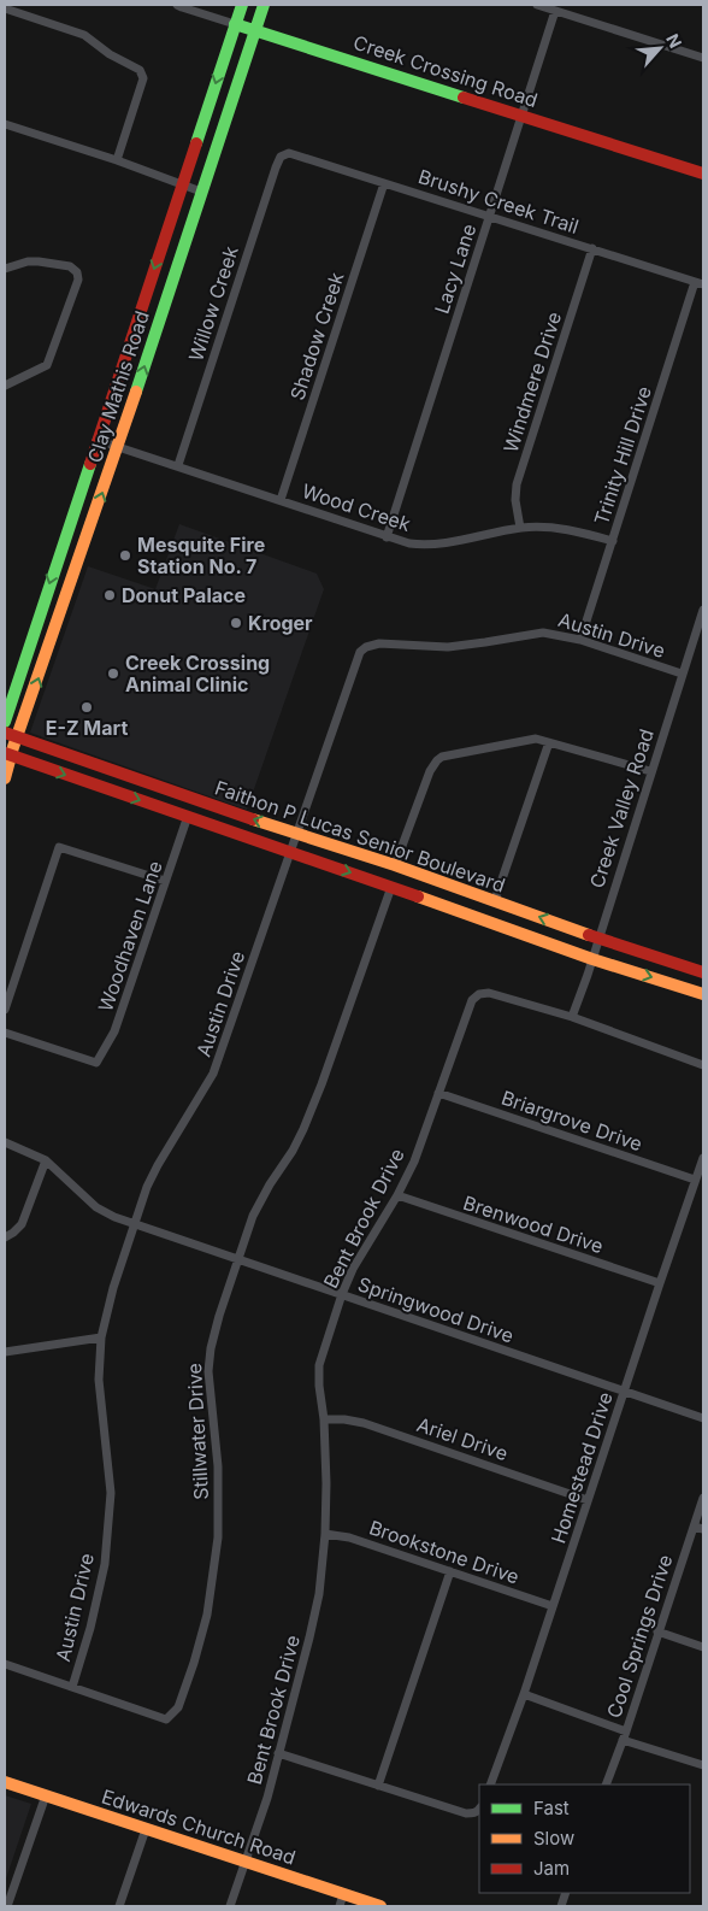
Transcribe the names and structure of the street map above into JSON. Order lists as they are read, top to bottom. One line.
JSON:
{"streets":{"street":["Creek Crossing Road","Brushy Creek Trail","Lacy Lane","Willow Creek","Shadow Creek","Windmere Drive","Clay Mathis Road","Trinity Hill Drive","Wood Creek","Austin Drive","Creek Valley Road","Faithon P Lucas Senior Boulevard","Woodhaven Lane","Briargrove Drive","Bent Brook Drive","Brenwood Drive","Springwood Drive","Stillwater Drive","Ariel Drive","Homestead Drive","Brookstone Drive","Cool Springs Drive","Edwards Church Road"]},"crossings":[["Creek Crossing Road","Lacy Lane"],["Creek Crossing Road","Clay Mathis Road"],["Brushy Creek Trail","Lacy Lane"],["Brushy Creek Trail","Willow Creek"],["Brushy Creek Trail","Shadow Creek"],["Brushy Creek Trail","Windmere Drive"],["Brushy Creek Trail","Trinity Hill Drive"],["Lacy Lane","Wood Creek"],["Willow Creek","Wood Creek"],["Shadow Creek","Wood Creek"],["Windmere Drive","Wood Creek"],["Clay Mathis Road","Wood Creek"],["Clay Mathis Road","Faithon P Lucas Senior Boulevard"],["Trinity Hill Drive","Wood Creek"],["Trinity Hill Drive","Austin Drive"],["Austin Drive","Creek Valley Road"],["Austin Drive","Faithon P Lucas Senior Boulevard"],["Austin Drive","Springwood Drive"],["Austin Drive","Stillwater Drive"],["Creek Valley Road","Faithon P Lucas Senior Boulevard"],["Creek Valley Road","Bent Brook Drive"],["Faithon P Lucas Senior Boulevard","Woodhaven Lane"],["Faithon P Lucas Senior Boulevard","Stillwater Drive"],["Briargrove Drive","Bent Brook Drive"],["Briargrove Drive","Homestead Drive"],["Bent Brook Drive","Brenwood Drive"],["Bent Brook Drive","Springwood Drive"],["Bent Brook Drive","Ariel Drive"],["Bent Brook Drive","Brookstone Drive"],["Bent Brook Drive","Edwards Church Road"],["Brenwood Drive","Homestead Drive"],["Springwood Drive","Stillwater Drive"],["Springwood Drive","Homestead Drive"],["Ariel Drive","Homestead Drive"],["Homestead Drive","Brookstone Drive"]],"places":["Mesquite Fire Station No. 7","Donut Palace","Kroger","Creek Crossing Animal Clinic","E-Z Mart"],"legend":["Fast","Slow","Jam"],"north":"top right"}
